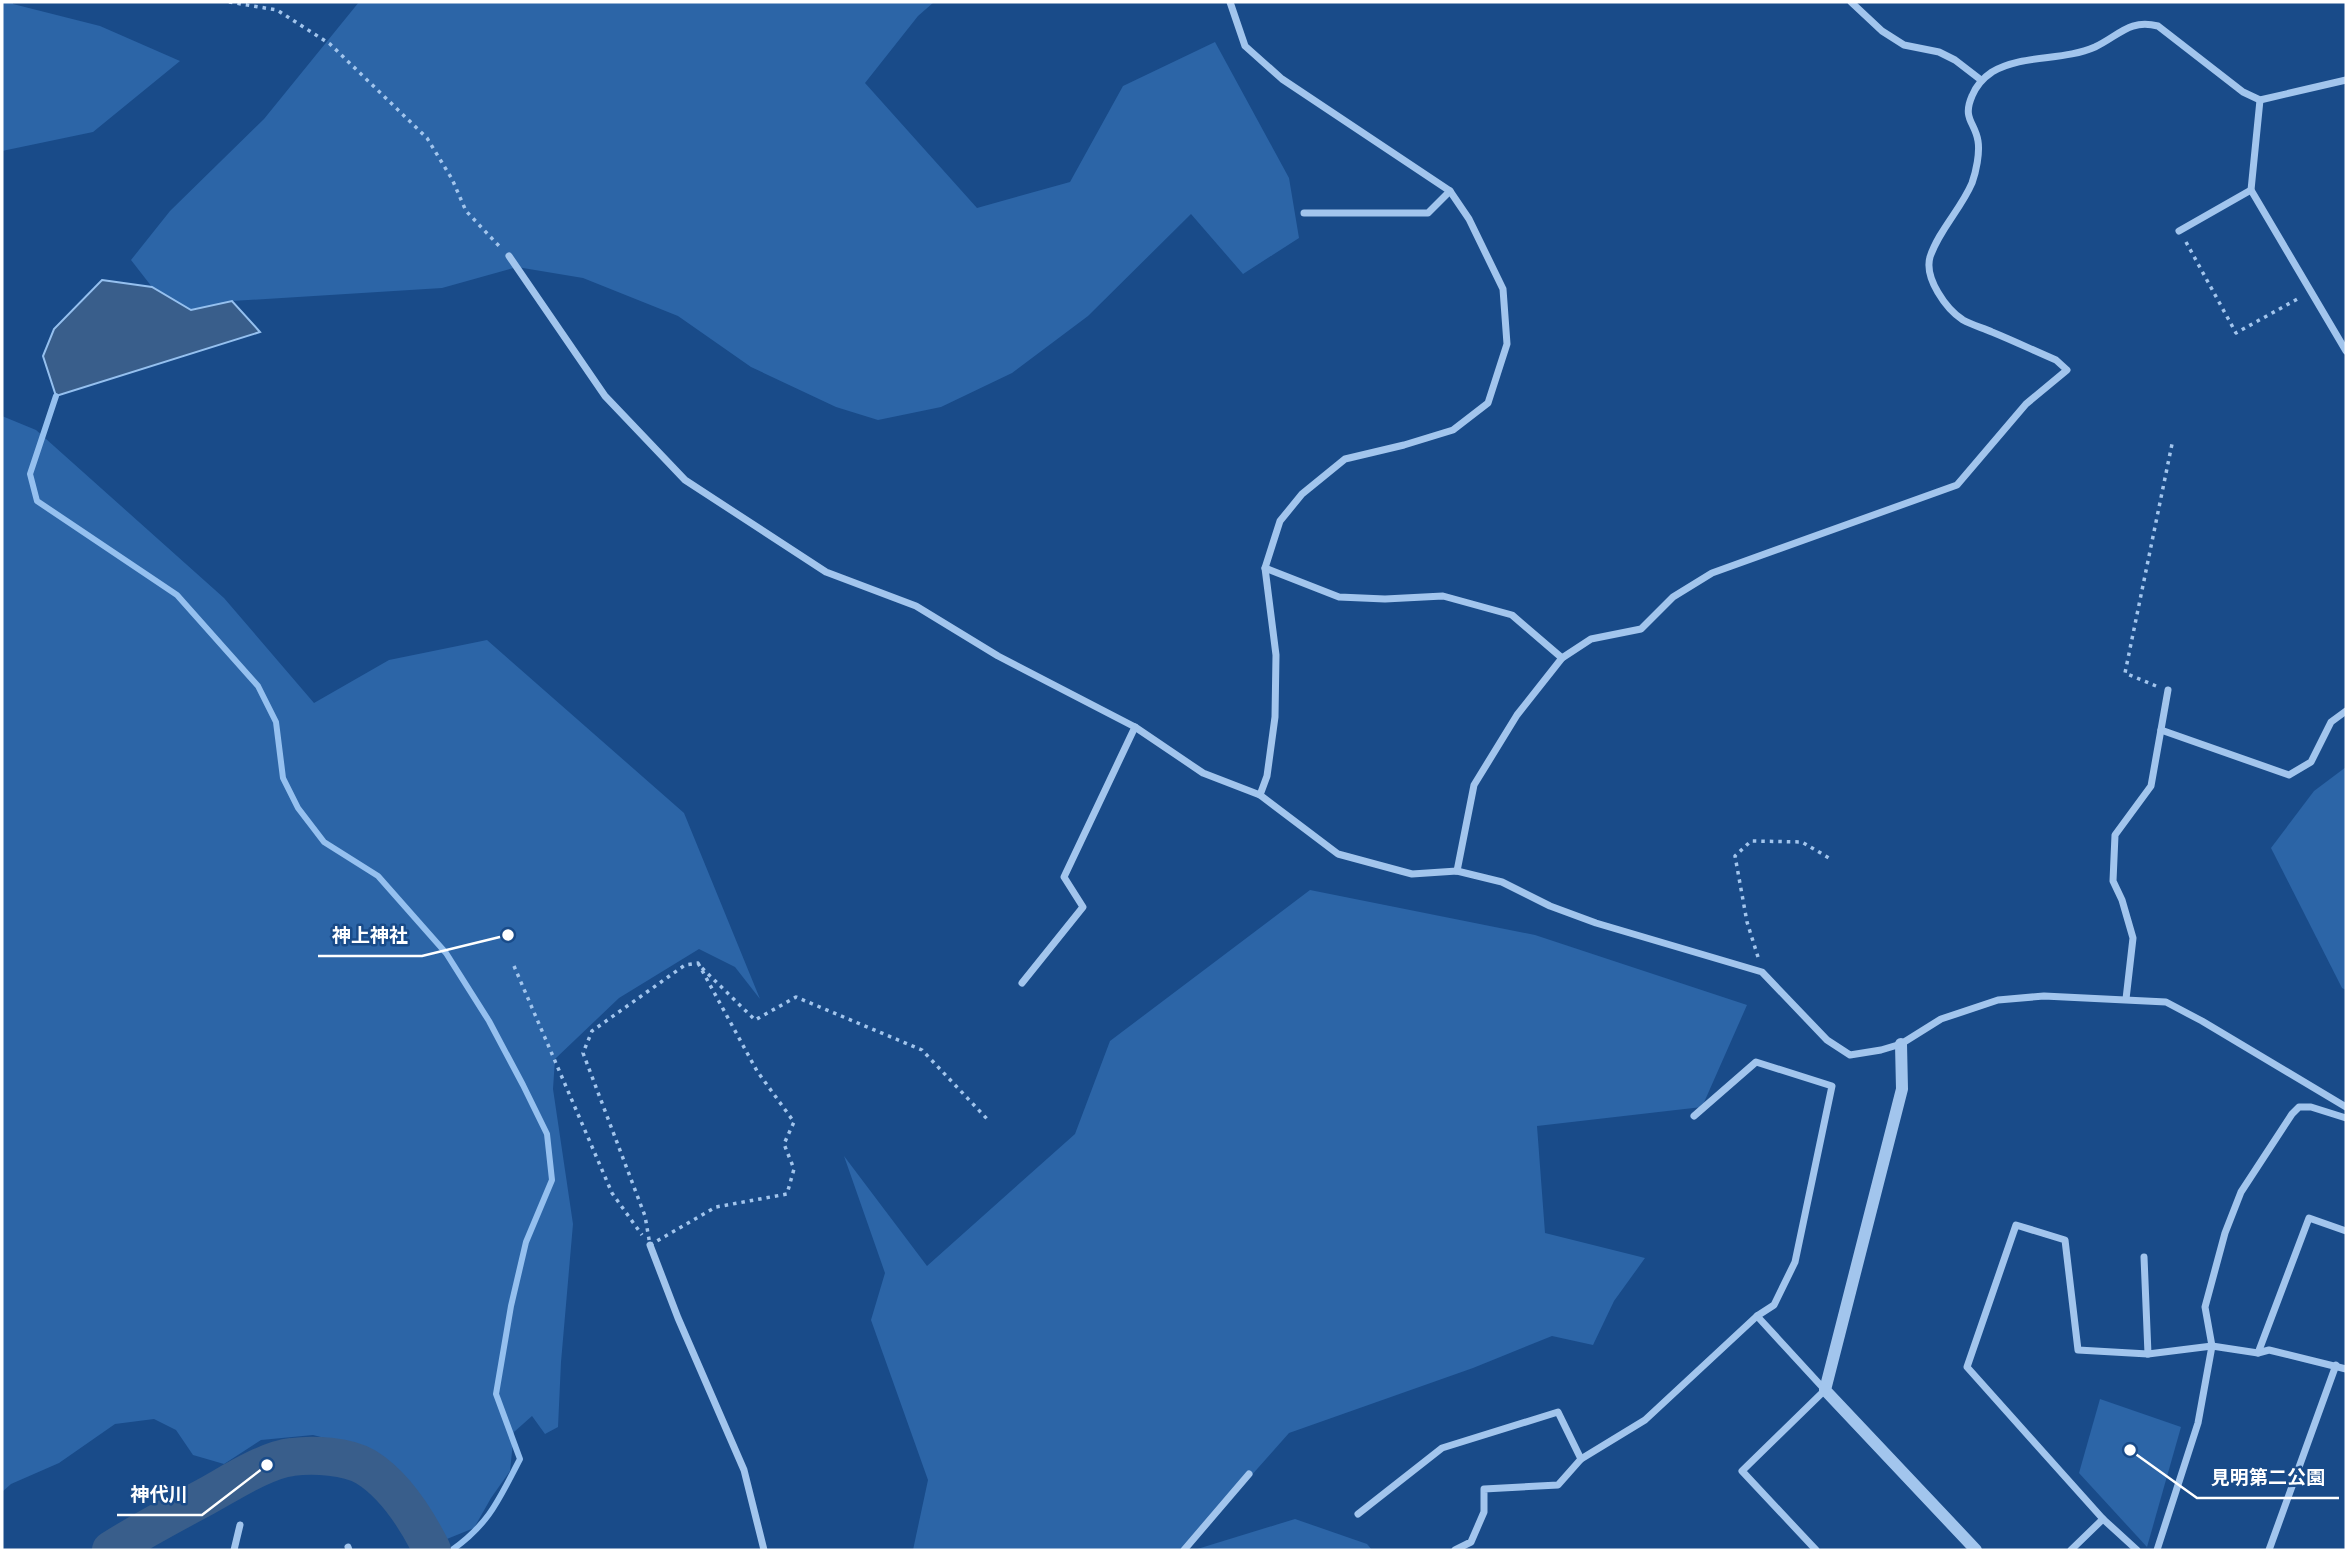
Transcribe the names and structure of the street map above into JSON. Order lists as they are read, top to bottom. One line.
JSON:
{"places":["神上神社","見明第二公園","神代川"]}
